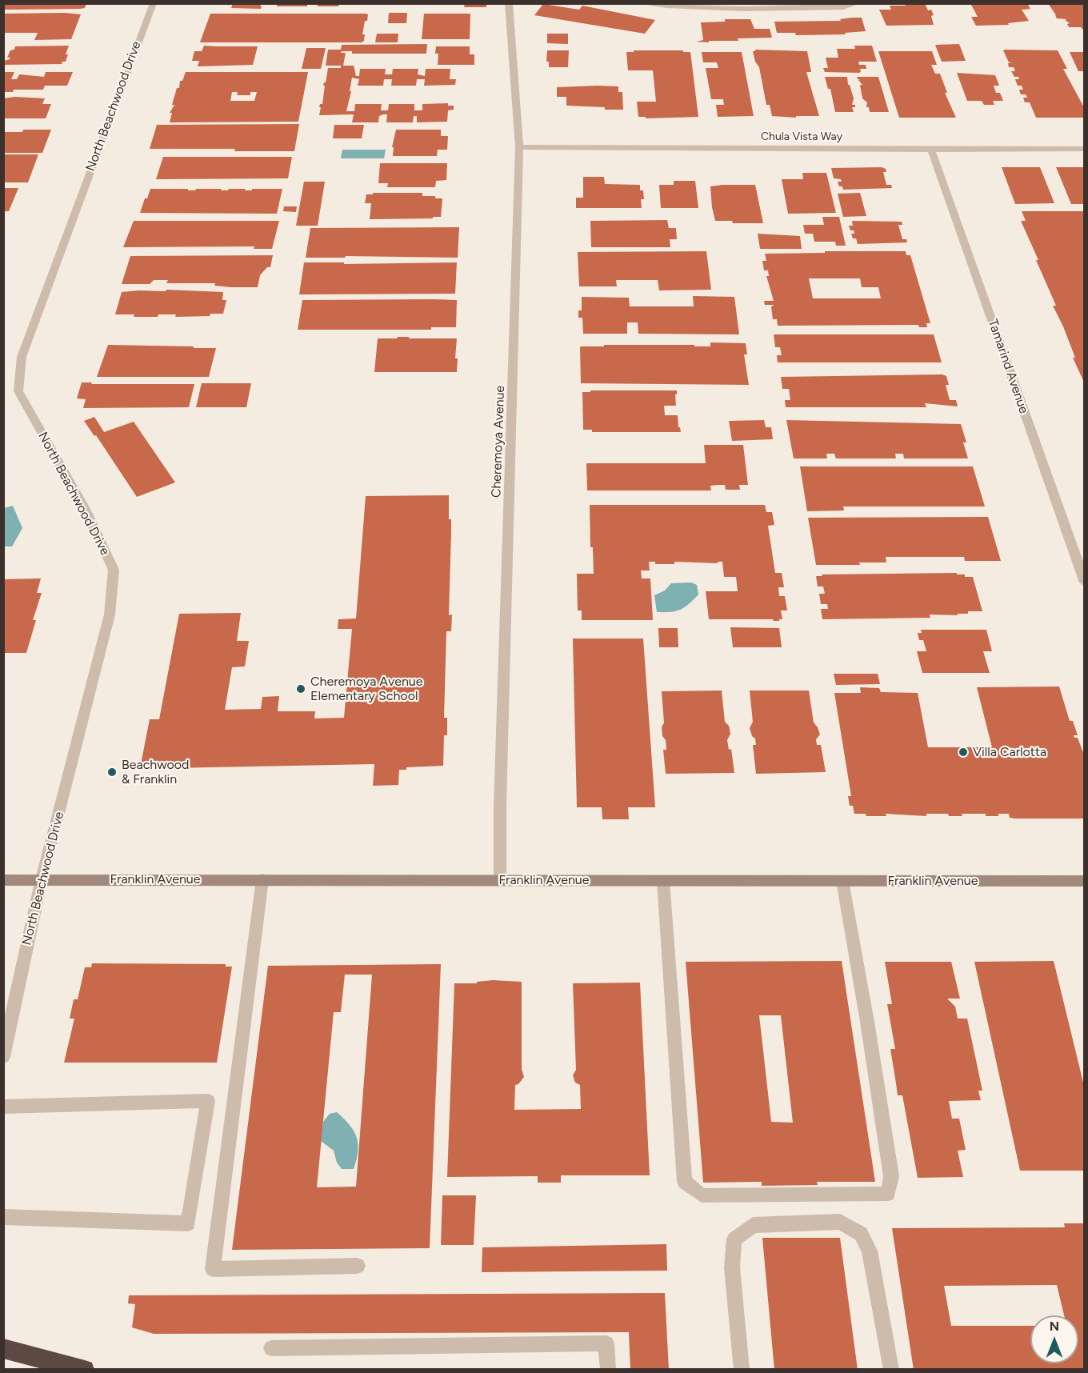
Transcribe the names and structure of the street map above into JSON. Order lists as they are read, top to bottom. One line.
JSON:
{"streets":{"main road":["Franklin Avenue"],"street":["North Beachwood Drive","Chula Vista Way","Tamarind Avenue","Cheremoya Avenue"]},"crossings":[["North Beachwood Drive","Franklin Avenue"],["Chula Vista Way","Tamarind Avenue"],["Chula Vista Way","Cheremoya Avenue"],["Cheremoya Avenue","Franklin Avenue"]],"places":["Cheremoya Avenue Elementary School","Villa Carlotta","Beachwood & Franklin"],"north":"top"}
